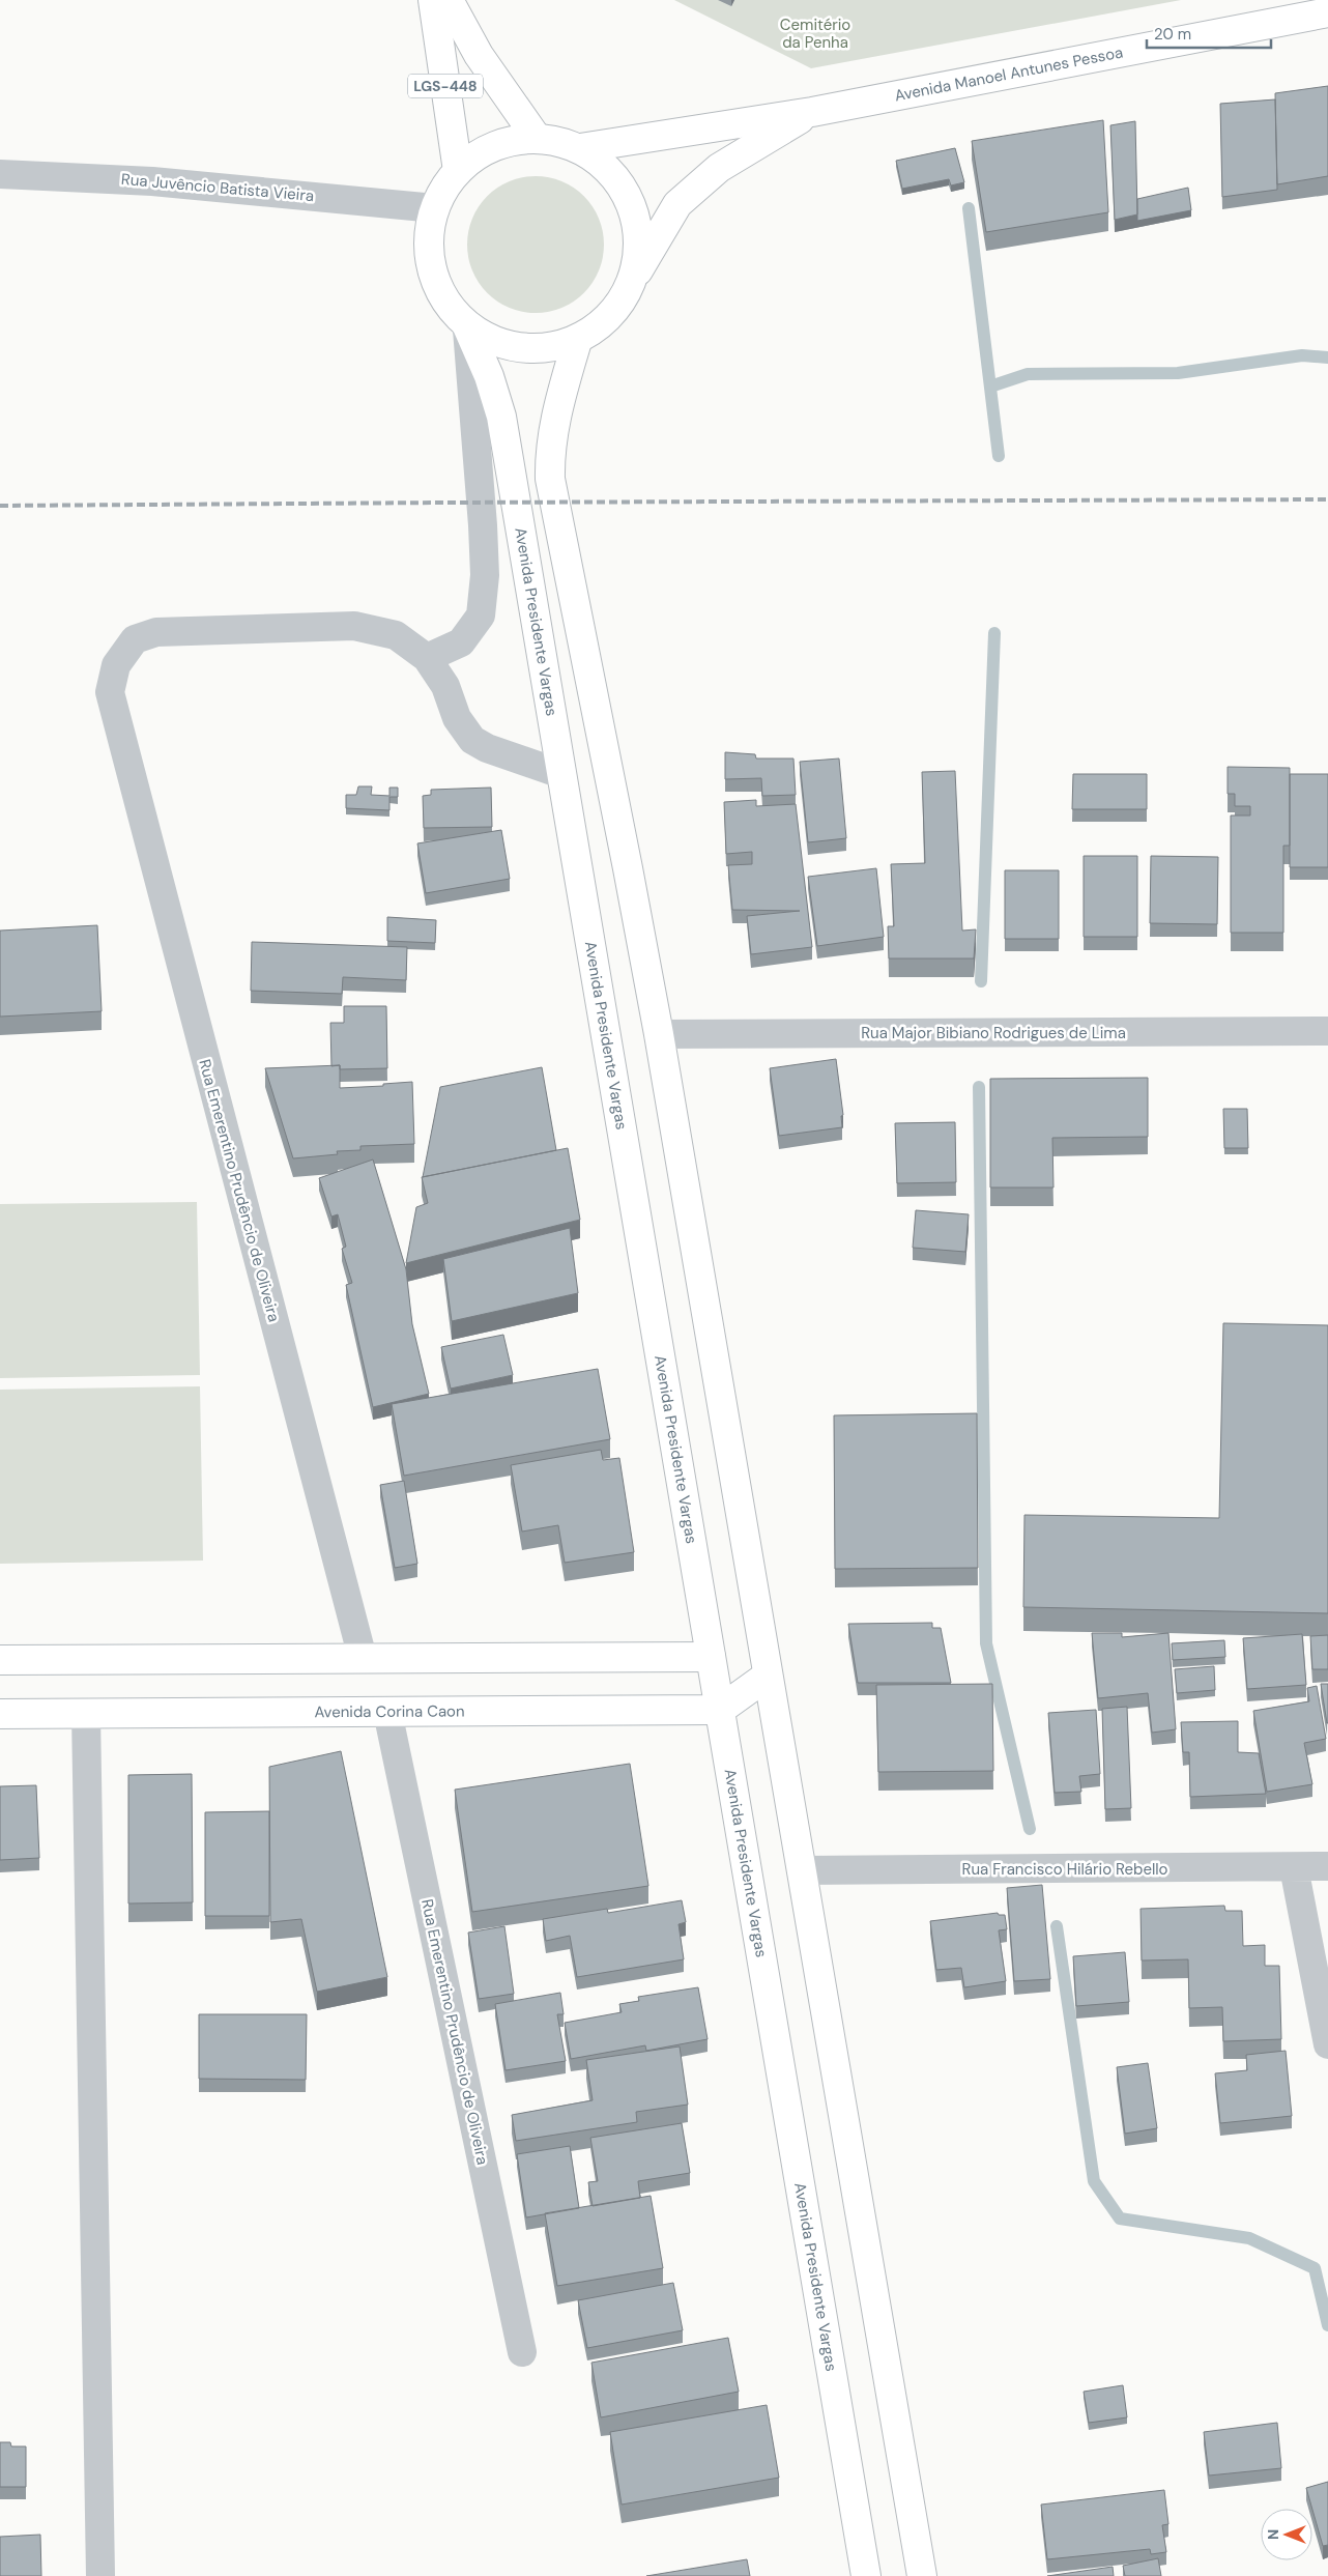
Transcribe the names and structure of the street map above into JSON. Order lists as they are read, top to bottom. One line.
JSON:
{"streets":{"main road":["Avenida Manoel Antunes Pessoa","LGS-448","Avenida Presidente Vargas","Avenida Corina Caon"],"street":["Rua Juvêncio Batista Vieira","Rua Major Bibiano Rodrigues de Lima","Rua Emerentino Prudêncio de Oliveira","Rua Francisco Hilário Rebello"]},"crossings":[["Avenida Presidente Vargas","Avenida Corina Caon"],["Rua Emerentino Prudêncio de Oliveira","Avenida Corina Caon"]],"parks":["Cemitério da Penha"],"scale_bar":"20 m","north":"left"}
